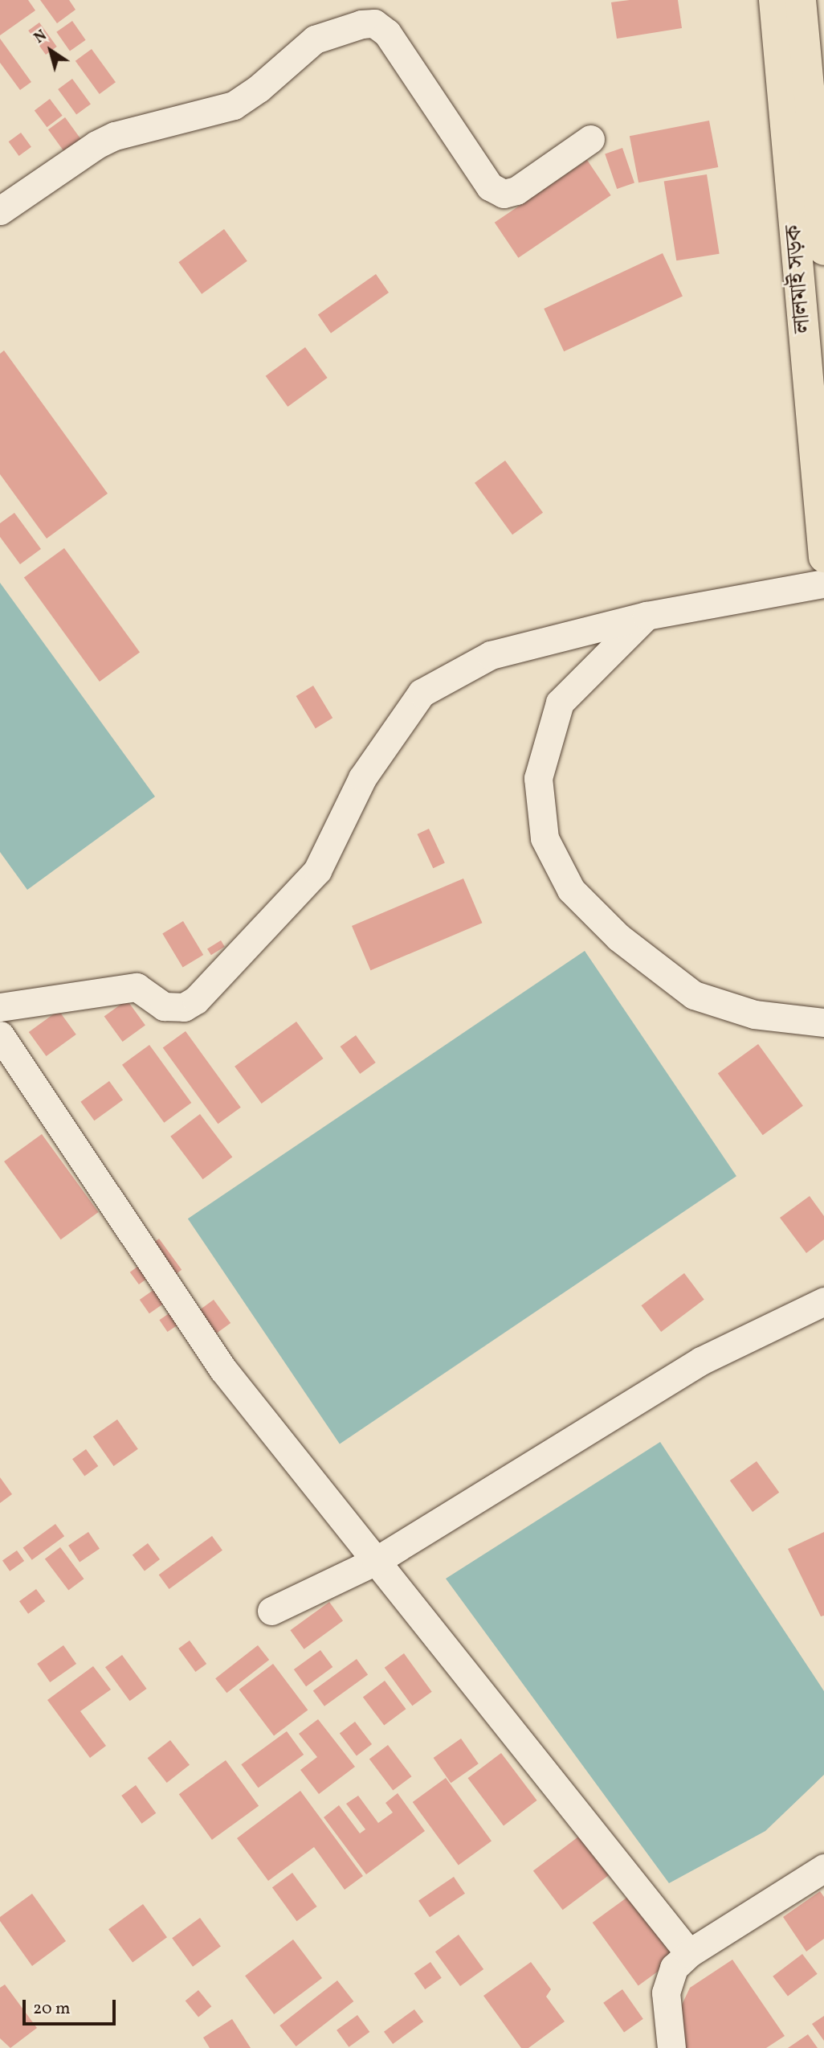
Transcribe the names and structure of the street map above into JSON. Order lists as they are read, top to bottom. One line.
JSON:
{"streets":{"main road":["লালমাই সড়ক"]},"scale_bar":"20 m","north":"top left"}
